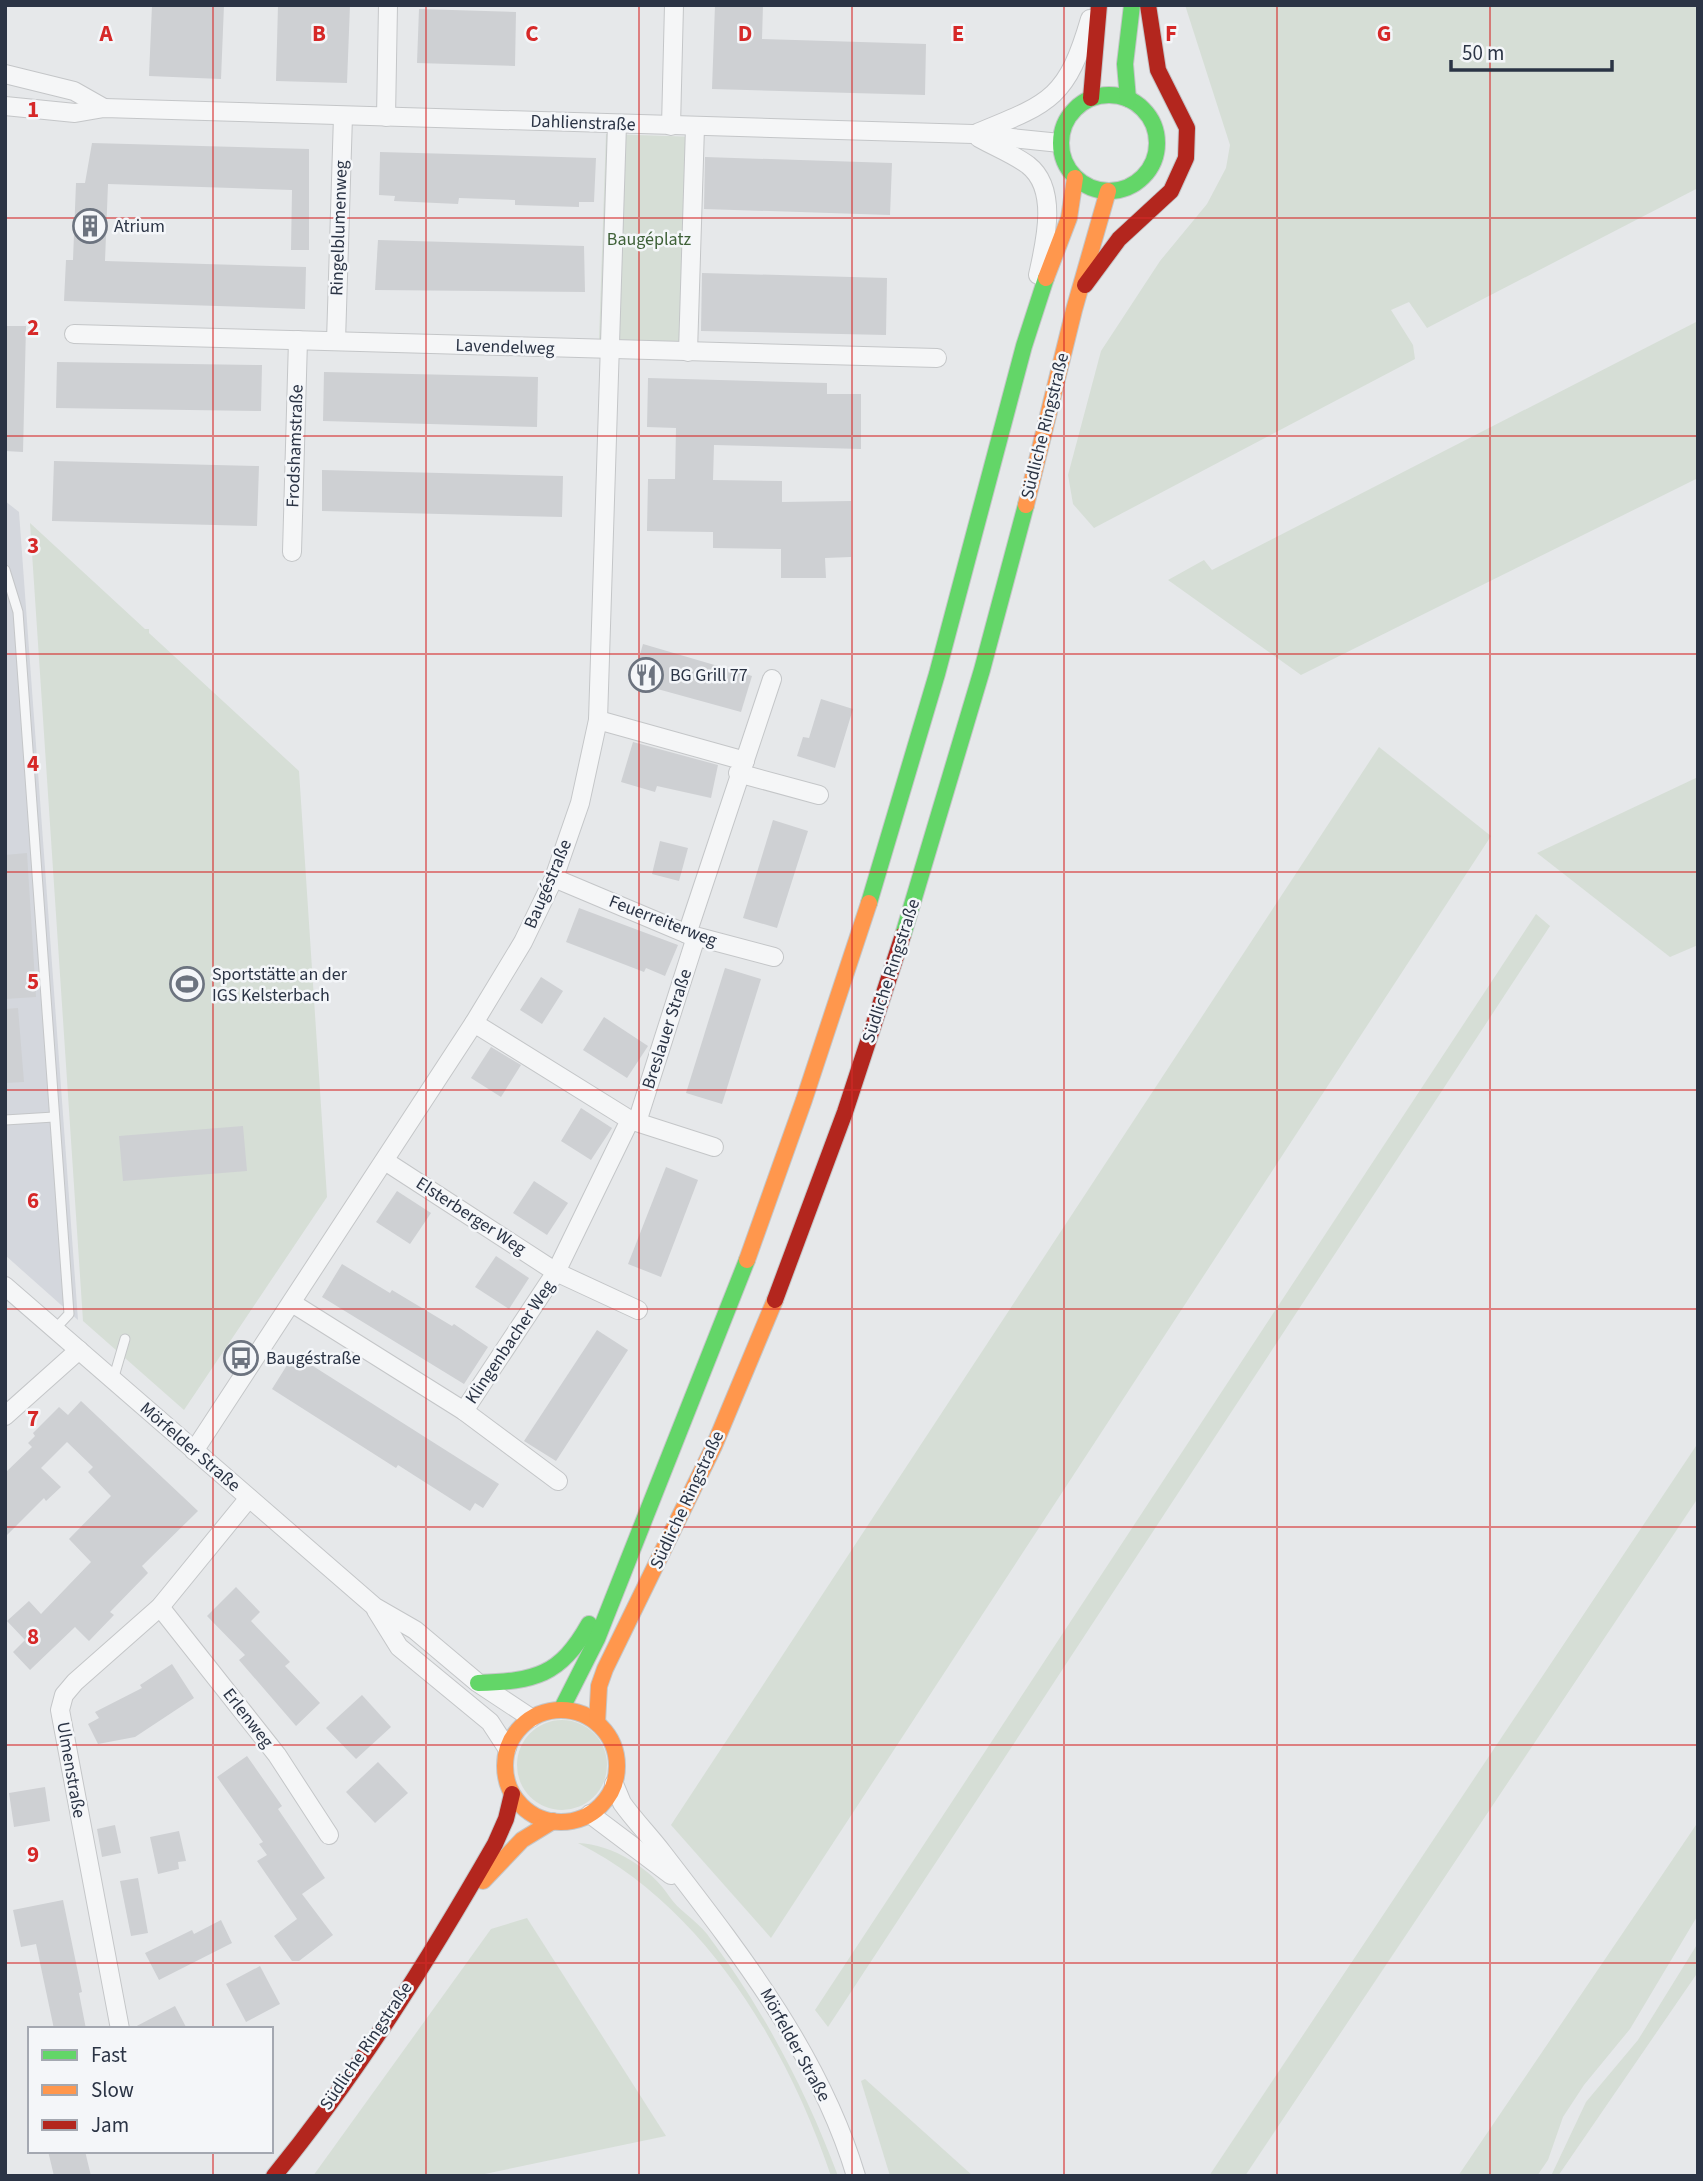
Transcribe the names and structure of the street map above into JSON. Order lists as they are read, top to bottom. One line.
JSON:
{"streets":{"main road":["Südliche Ringstraße"],"street":["Dahlienstraße","Ringelblumenweg","Lavendelweg","Frodshamstraße","Baugéstraße","Feuerreiterweg","Breslauer Straße","Elsterberger Weg","Klingenbacher Weg","Mörfelder Straße","Erlenweg","Ulmenstraße"]},"crossings":[["Dahlienstraße","Ringelblumenweg"],["Dahlienstraße","Südliche Ringstraße"],["Ringelblumenweg","Lavendelweg"],["Lavendelweg","Frodshamstraße"],["Lavendelweg","Baugéstraße"],["Südliche Ringstraße","Mörfelder Straße"],["Baugéstraße","Feuerreiterweg"],["Baugéstraße","Elsterberger Weg"],["Baugéstraße","Klingenbacher Weg"],["Baugéstraße","Mörfelder Straße"],["Feuerreiterweg","Breslauer Straße"],["Elsterberger Weg","Klingenbacher Weg"],["Mörfelder Straße","Ulmenstraße"],["Erlenweg","Ulmenstraße"]],"parks":["Baugéplatz"],"places":{"building":["Atrium"],"restaurant":["BG Grill 77"],"sports":["Sportstätte an der IGS Kelsterbach"],"bus stop":["Baugéstraße"]},"legend":["Fast","Slow","Jam"],"scale_bar":"50 m","grid":{"columns":["A","B","C","D","E","F","G"],"rows":["1","2","3","4","5","6","7","8","9"]}}
